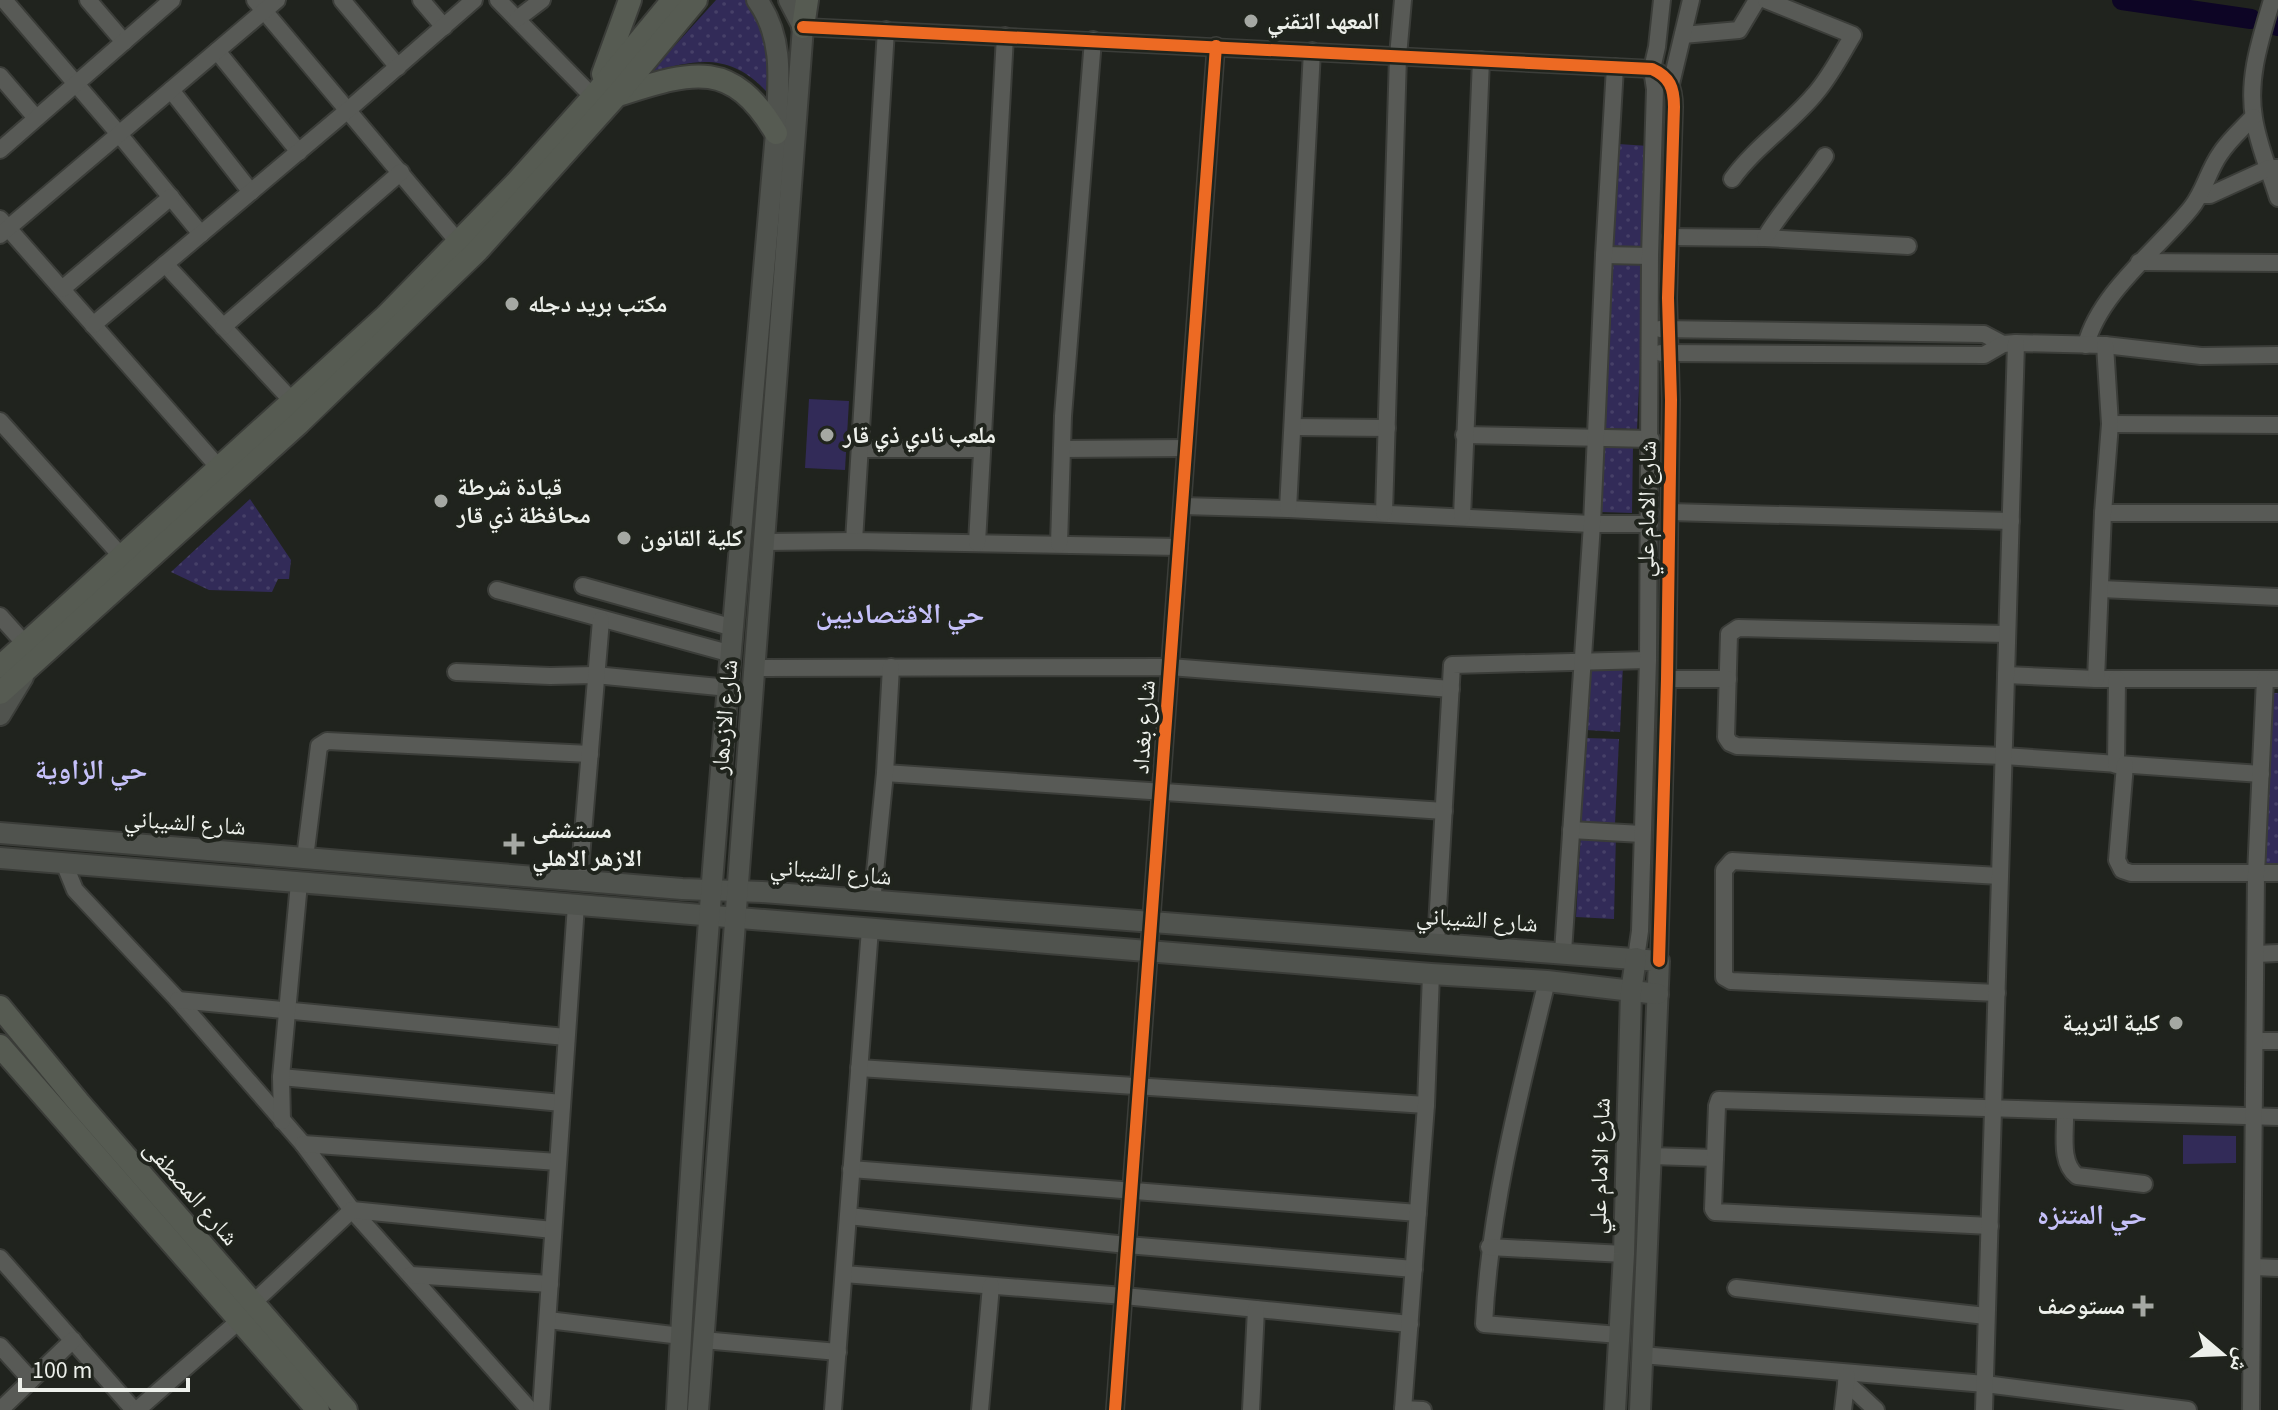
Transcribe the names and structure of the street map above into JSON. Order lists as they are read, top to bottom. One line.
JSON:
{"streets":{"highway":["شارع المصطفى"],"main road":["شارع الامام علي","شارع الازدهار","شارع الشيباني"],"street":["شارع بغداد"]},"crossings":[["شارع الامام علي","شارع الشيباني"],["شارع الازدهار","شارع الشيباني"],["شارع بغداد","شارع الشيباني"]],"districts":["حي الاقتصاديين","حي الزاوية","حي المتنزه"],"places":{"other":["المعهد التقني","مكتب بريد دجله","ملعب نادي ذي قار","قيادة شرطة محافظة ذي قار","كلية القانون","كلية التربية"],"health":["مستشفى الازهر الاهلي","مستوصف"]},"scale_bar":"100 m","north":"right"}
